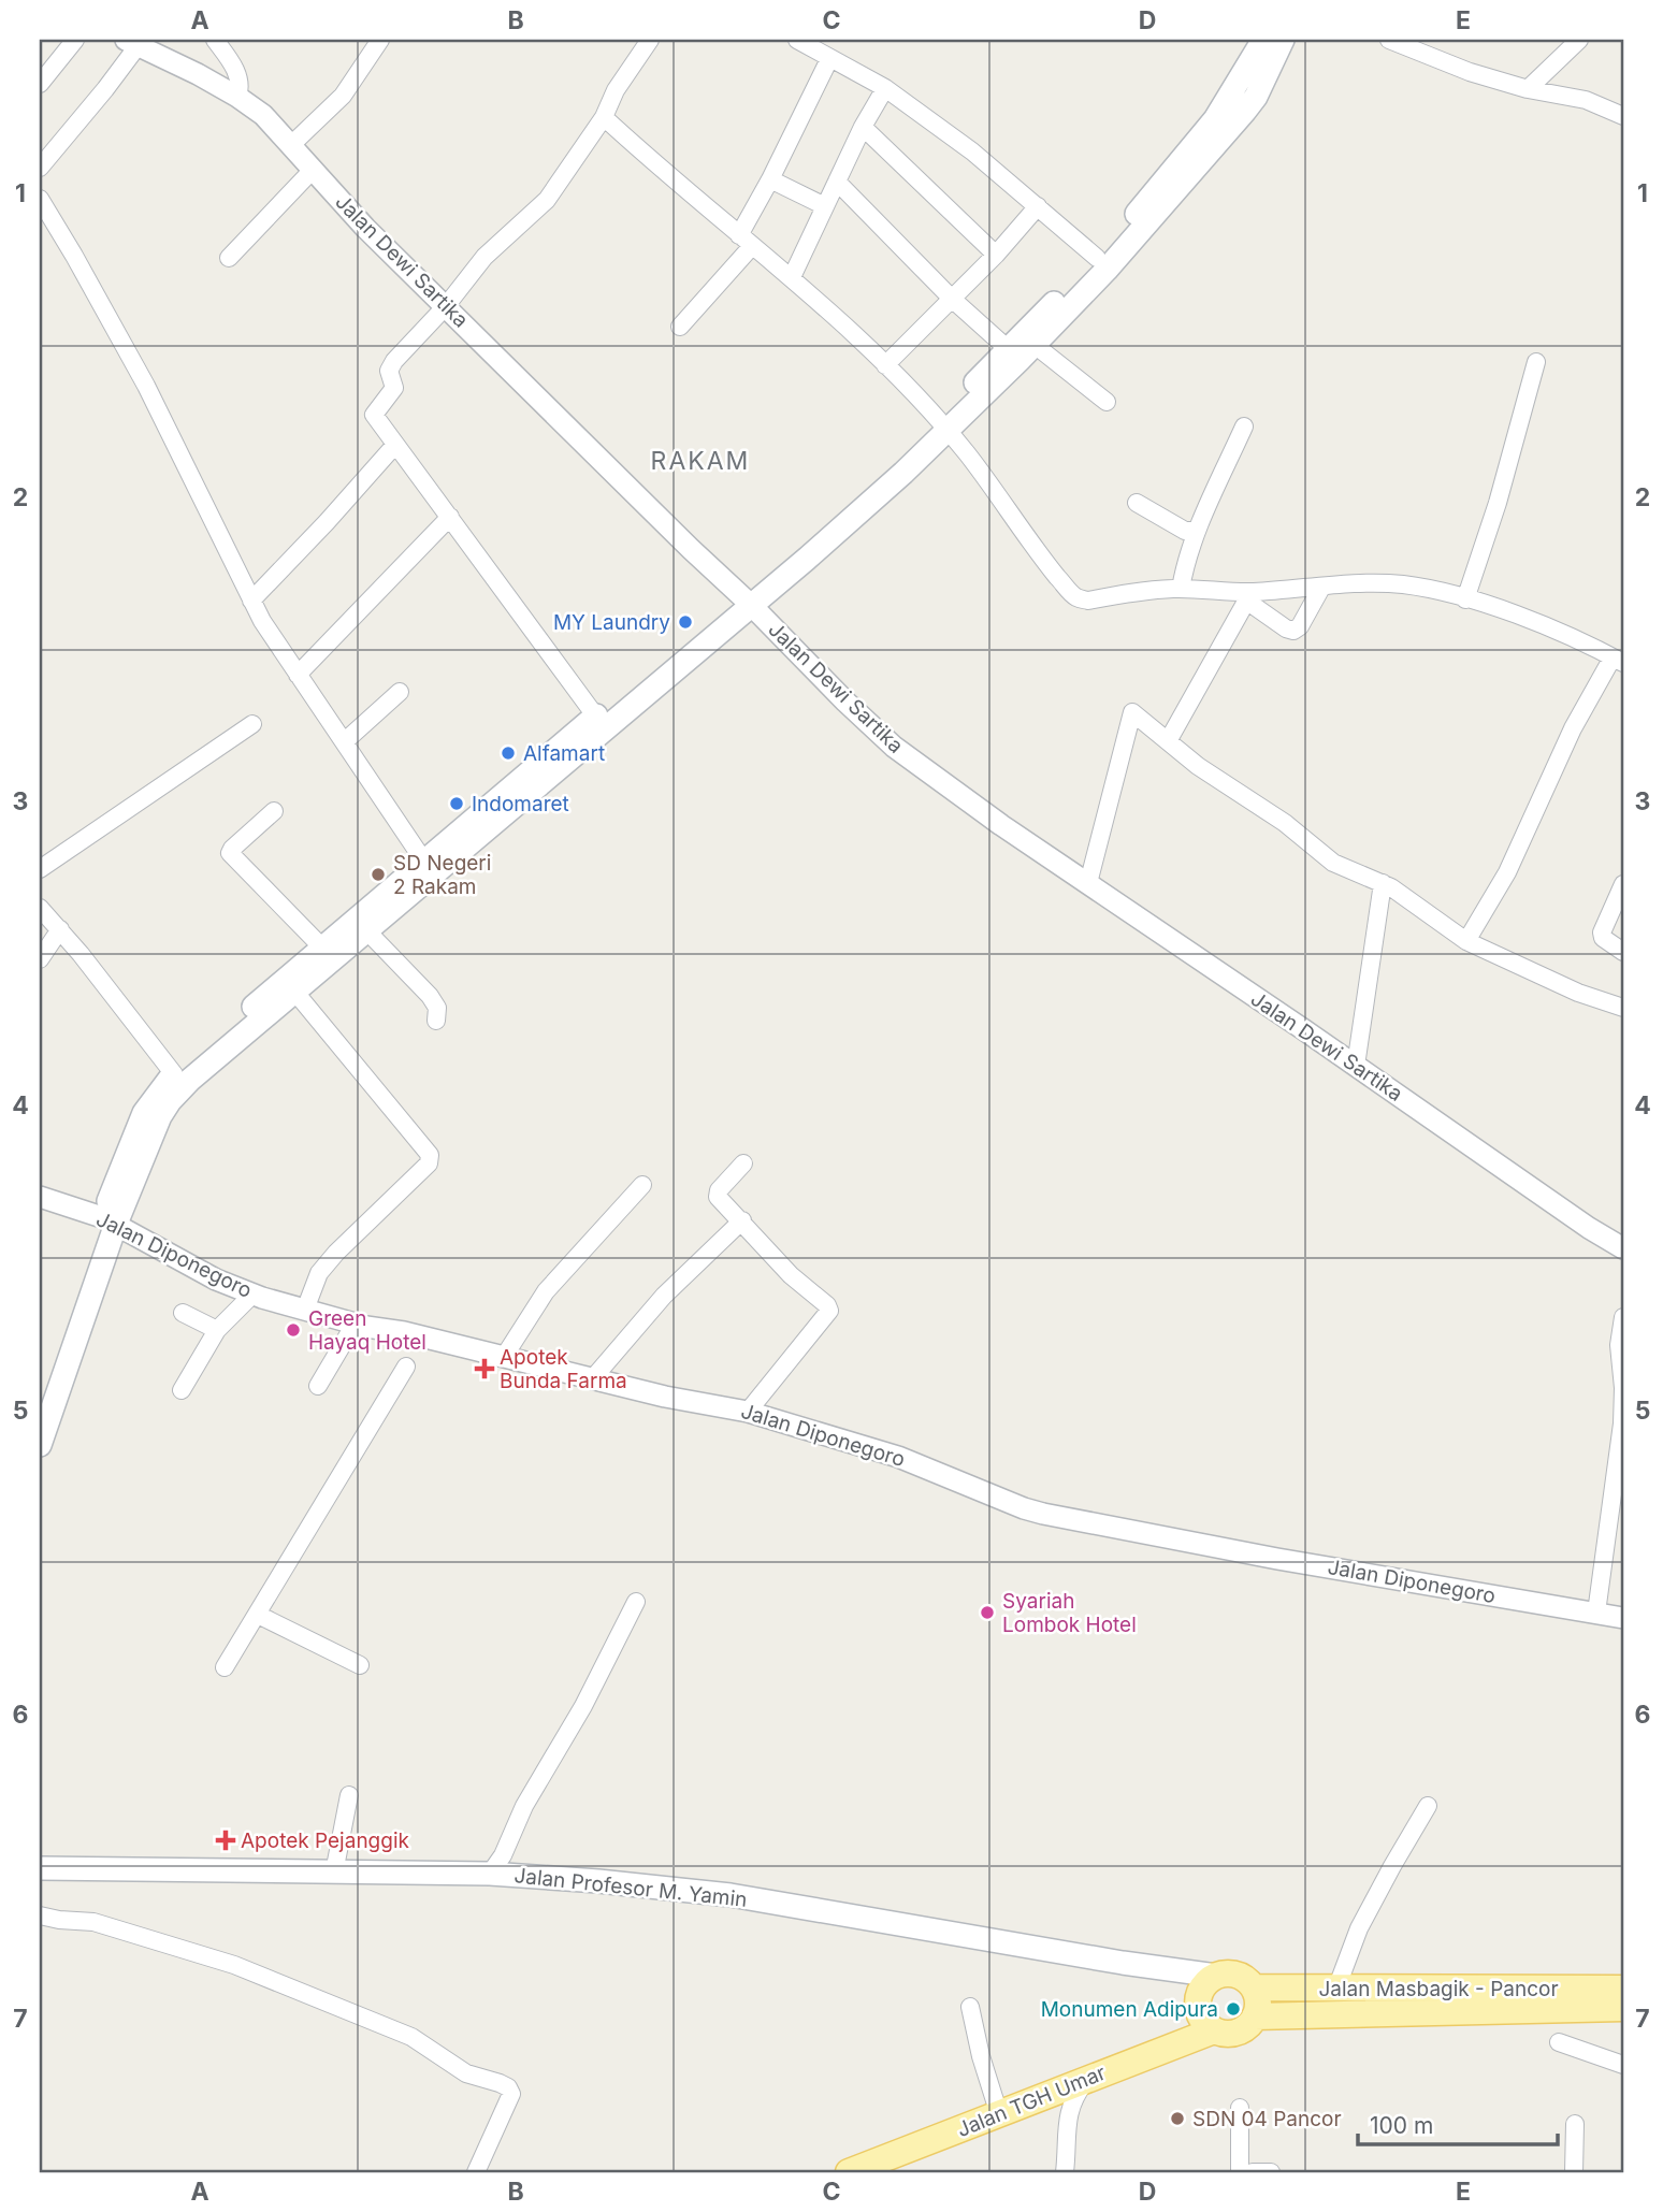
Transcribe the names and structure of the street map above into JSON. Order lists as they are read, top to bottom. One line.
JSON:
{"streets":{"main road":["Jalan Profesor M. Yamin","Jalan Masbagik - Pancor","Jalan TGH Umar"],"street":["Jalan Dewi Sartika","Jalan Diponegoro"]},"crossings":[["Jalan Profesor M. Yamin","Jalan Masbagik - Pancor"],["Jalan Profesor M. Yamin","Jalan TGH Umar"],["Jalan Masbagik - Pancor","Jalan TGH Umar"]],"districts":["RAKAM"],"places":{"other":["MY Laundry","Alfamart","Indomaret","SD Negeri 2 Rakam","Green Hayaq Hotel","Syariah Lombok Hotel","Monumen Adipura","SDN 04 Pancor"],"health":["Apotek Bunda Farma","Apotek Pejanggik"]},"scale_bar":"100 m","grid":{"columns":["A","B","C","D","E"],"rows":["1","2","3","4","5","6","7"]}}
